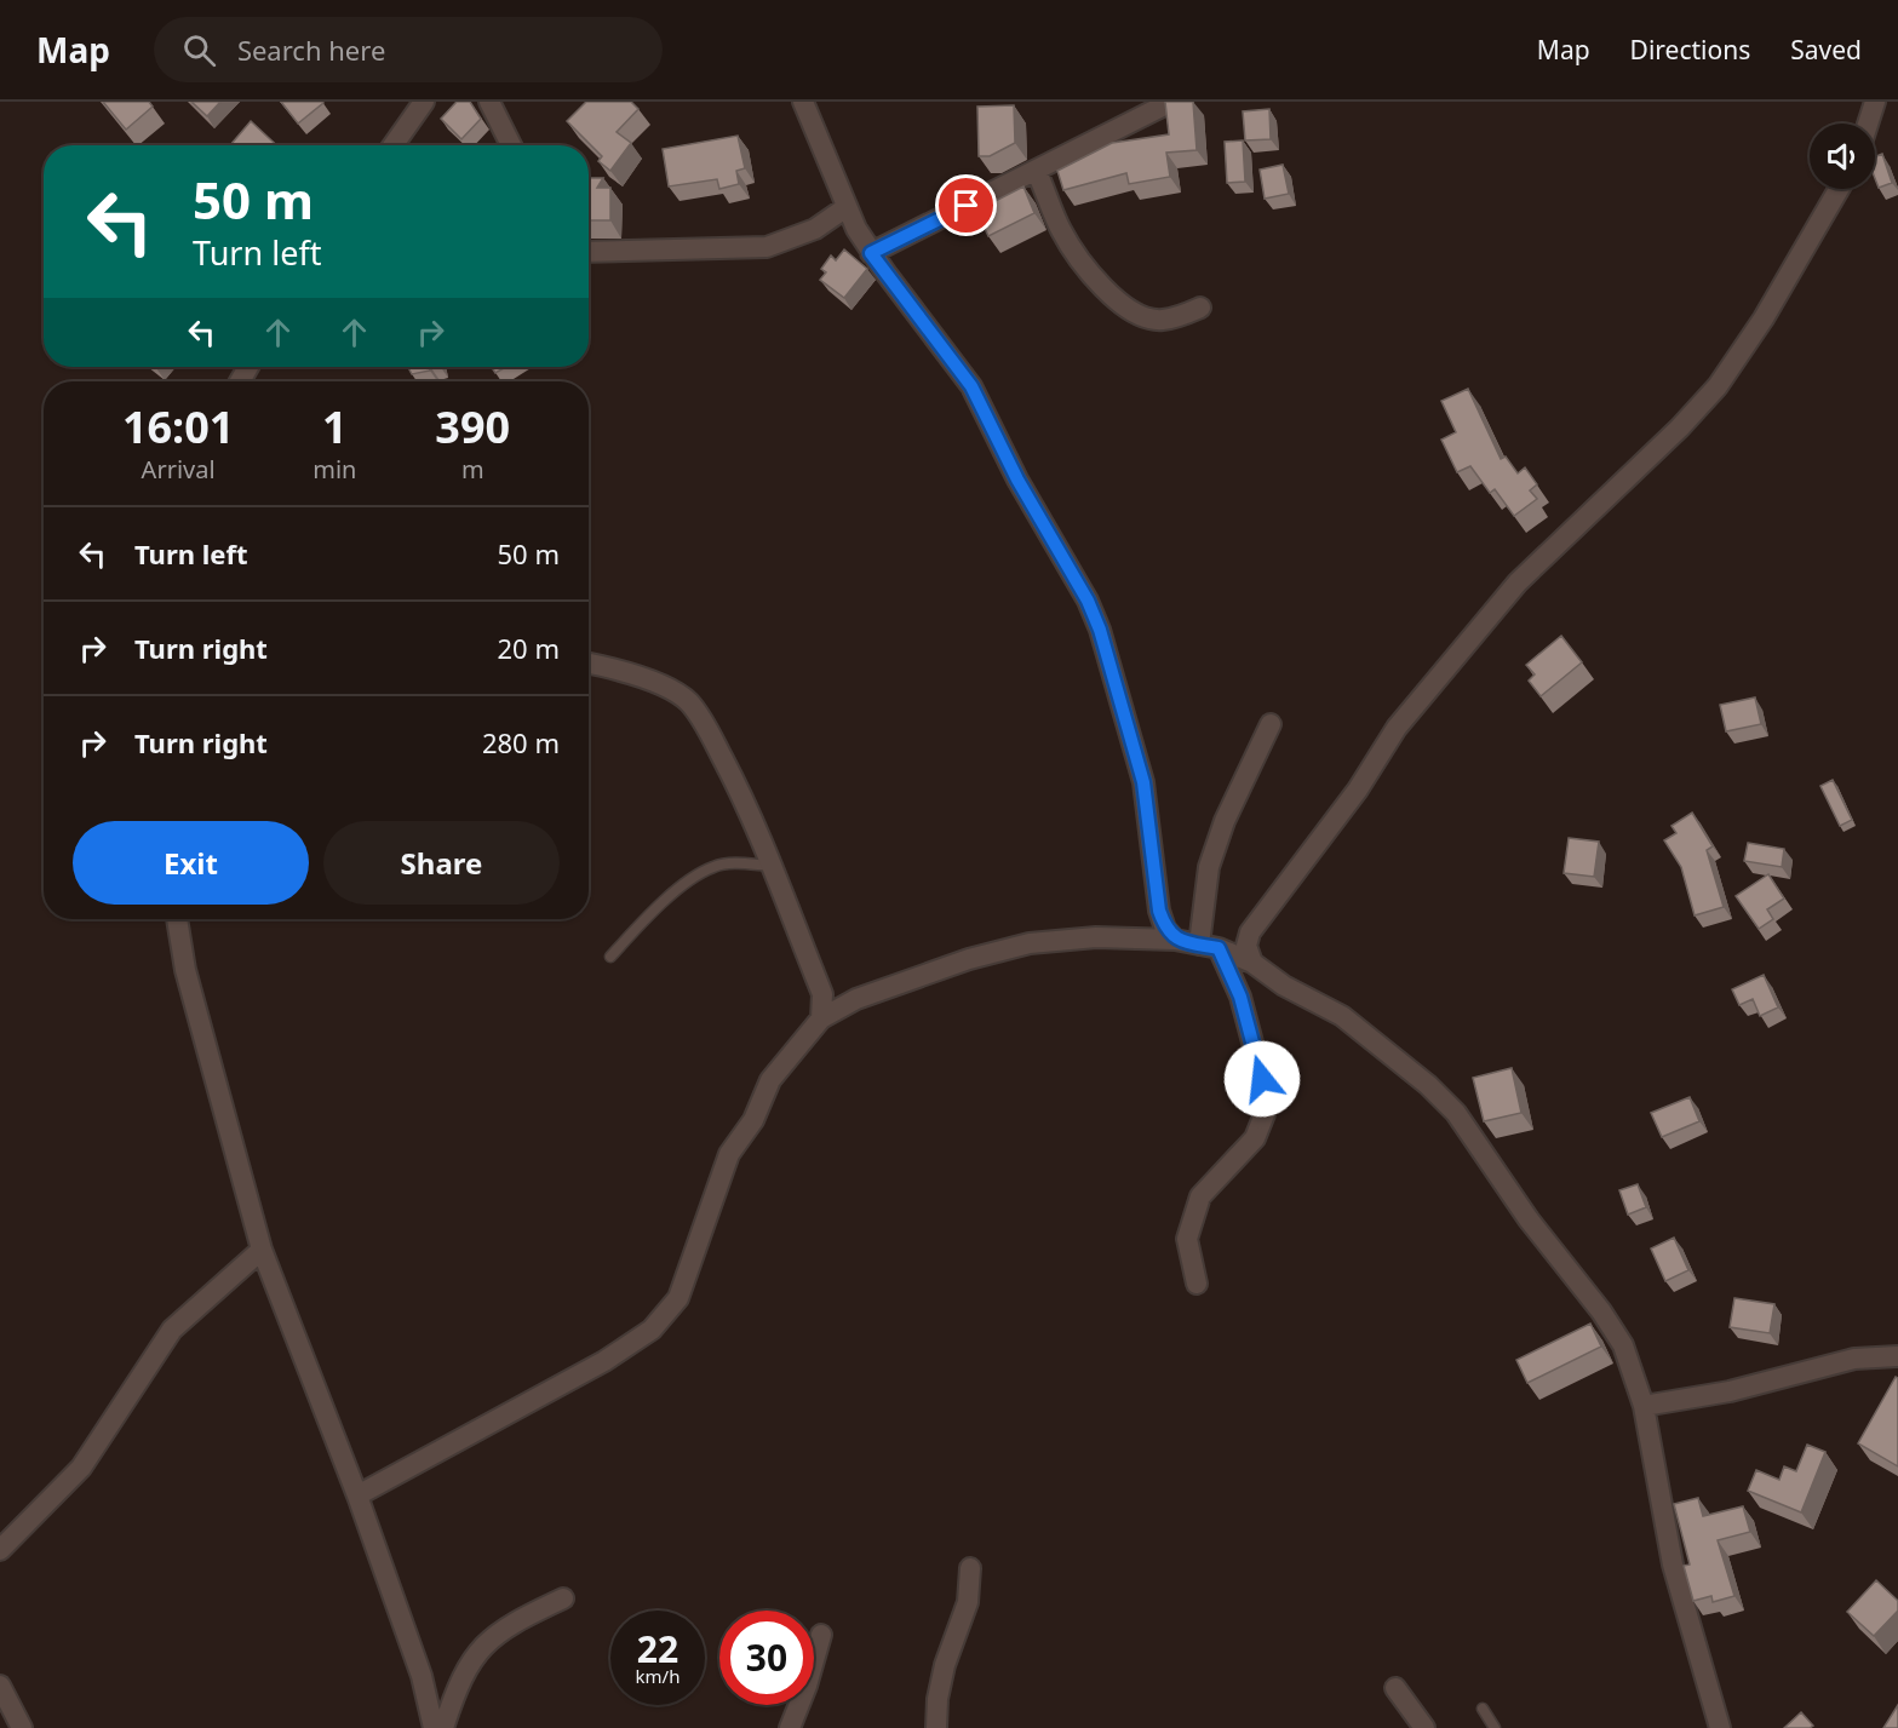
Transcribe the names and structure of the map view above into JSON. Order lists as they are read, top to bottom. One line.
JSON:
{"page":{"header":"Map","search":"Search here","nav":["Map","Directions","Saved"],"turn":["50 m","Turn left"],"eta":["16:01","Arrival","1","min","390","m"],"list":[{"name":"Turn left","value":"50 m"},{"name":"Turn right","value":"20 m"},{"name":"Turn right","value":"280 m"}],"buttons":["Exit","Share"],"speed":"22 km/h","limit":"30"}}
